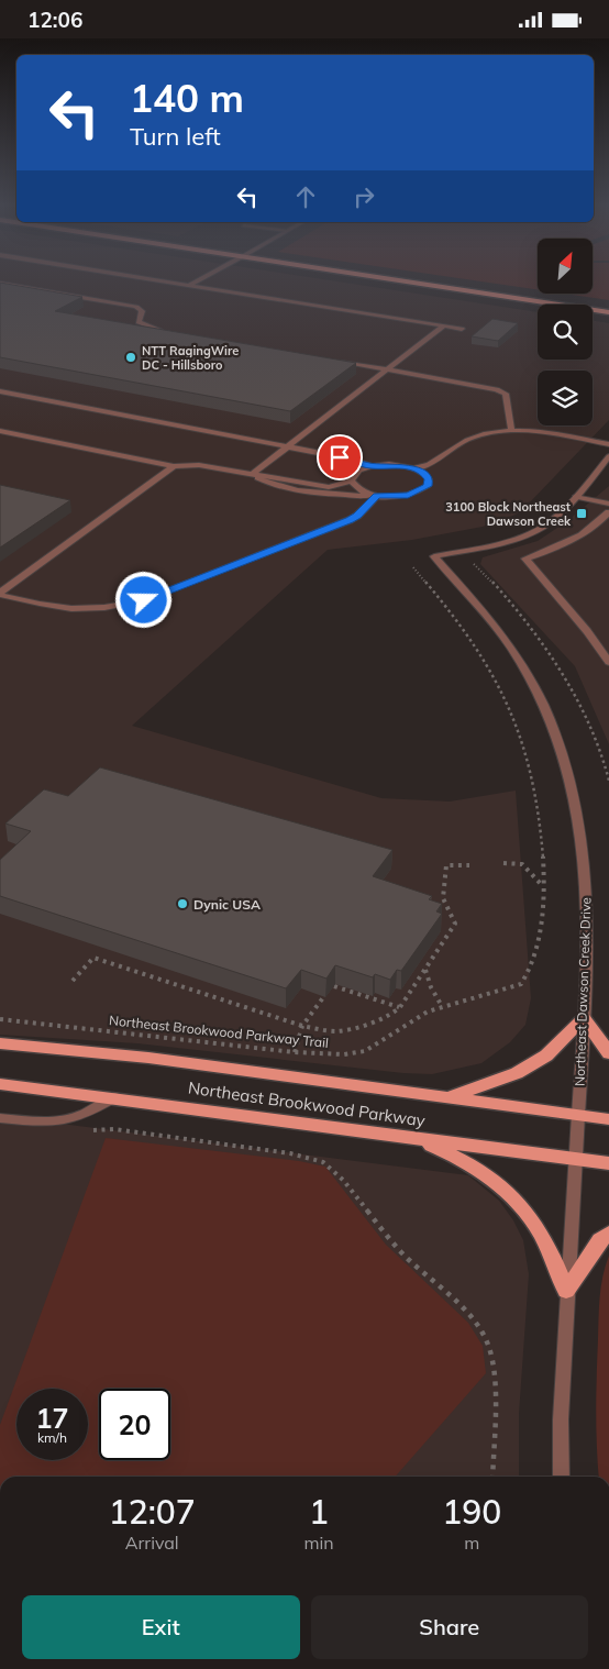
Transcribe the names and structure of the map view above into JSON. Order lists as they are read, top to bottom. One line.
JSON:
{"streets":{"main road":["Northeast Brookwood Parkway"],"street":["Northeast Dawson Creek Drive"],"path":["Northeast Brookwood Parkway Trail"]},"crossings":[["Northeast Dawson Creek Drive","Northeast Brookwood Parkway"]],"places":{"other":["NTT RagingWire DC - Hillsboro","Dynic USA"],"transit":["3100 Block Northeast Dawson Creek"]},"north":"top right","page":{"status":"12:06","turn":["140 m","Turn left"],"speed":"17 km/h","limit":"20","eta":["12:07","Arrival","1","min","190","m"],"buttons":["Exit","Share"]}}
